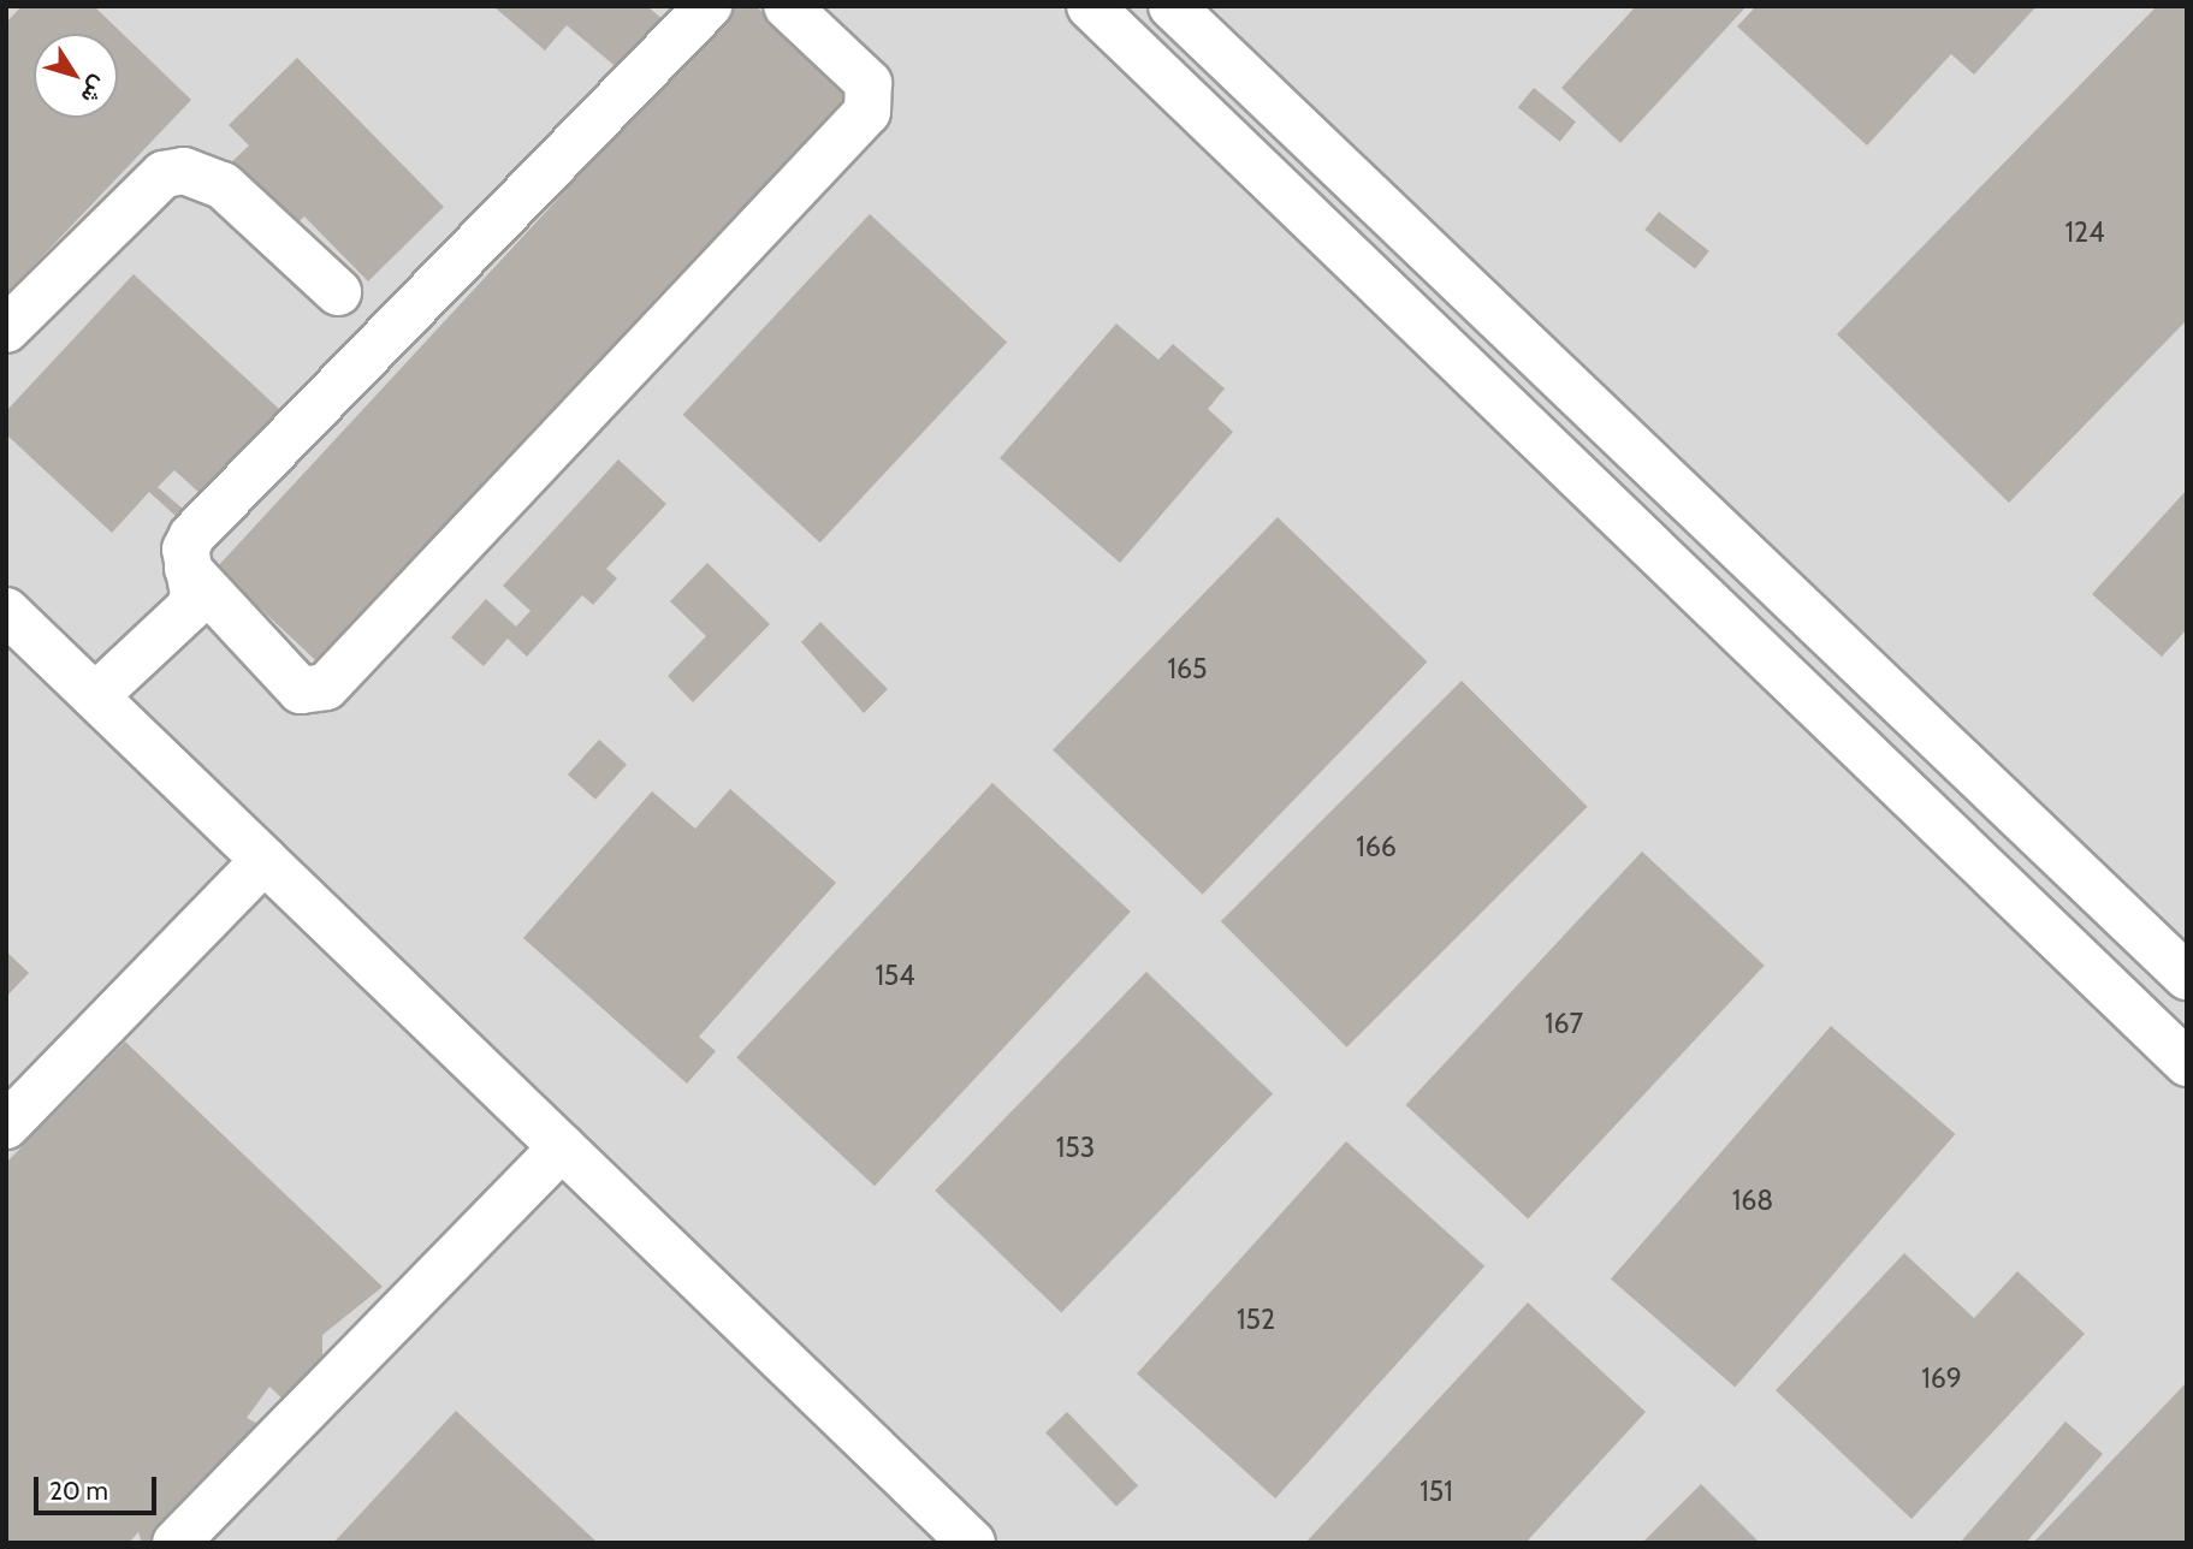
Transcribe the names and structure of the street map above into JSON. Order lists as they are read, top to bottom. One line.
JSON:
{"house_numbers":["124","165","166","154","167","153","168","152","169","151"],"scale_bar":"20 m","north":"bottom right"}
